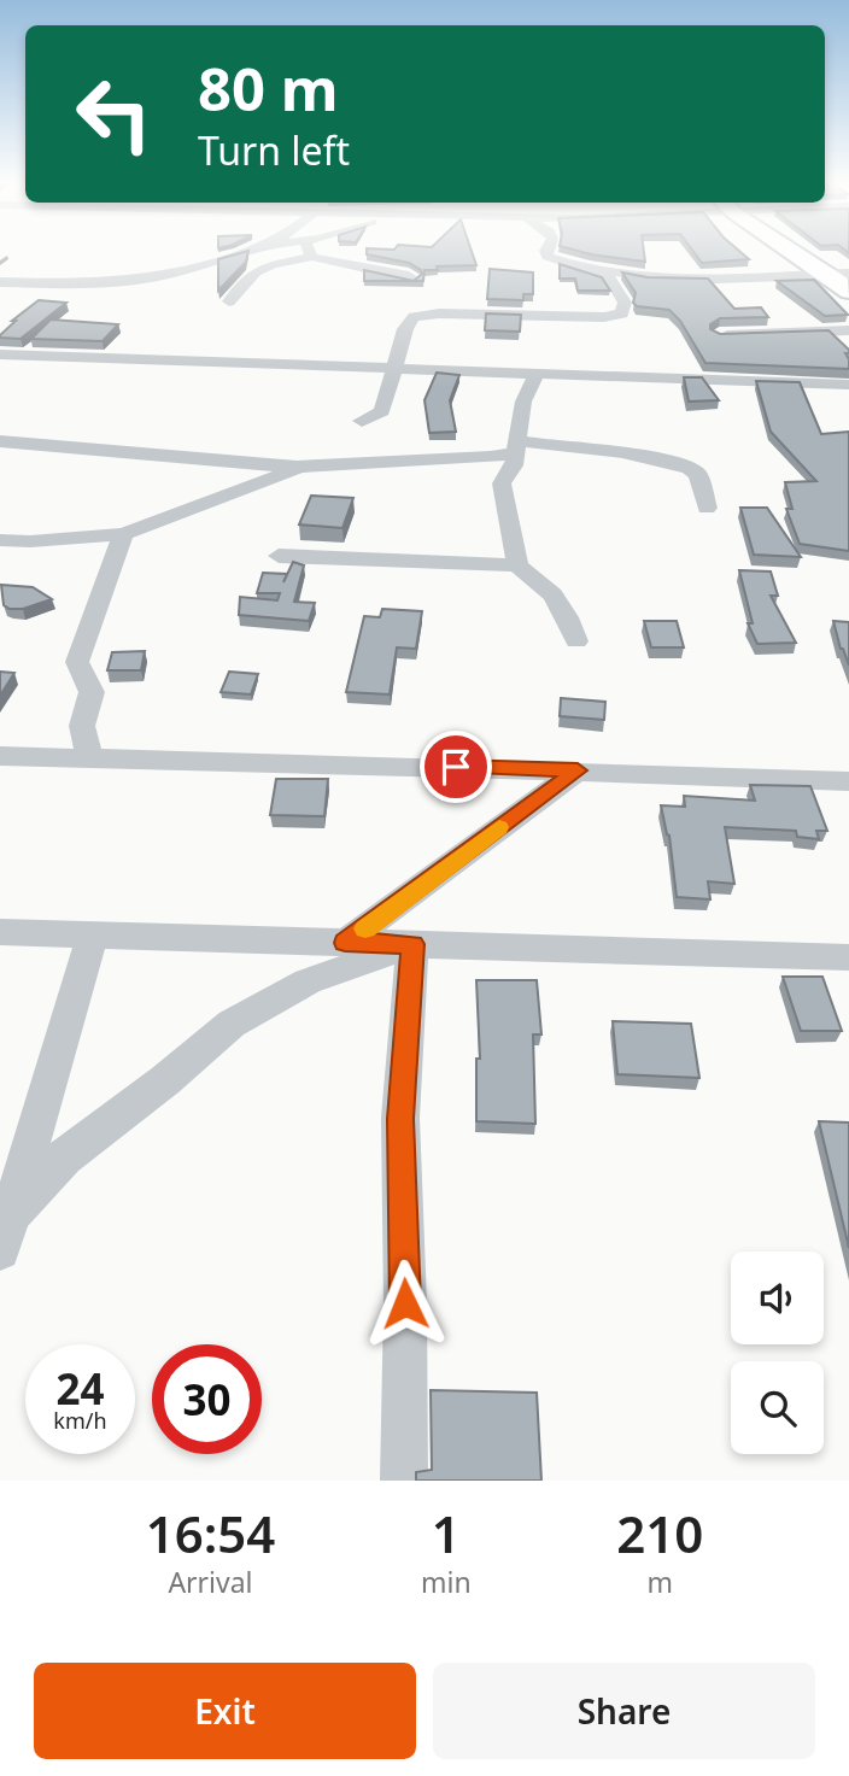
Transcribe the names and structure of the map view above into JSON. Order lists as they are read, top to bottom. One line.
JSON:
{"page":{"turn":["80 m","Turn left"],"speed":"24 km/h","limit":"30","eta":["16:54","Arrival","1","min","210","m"],"buttons":["Exit","Share"]}}
